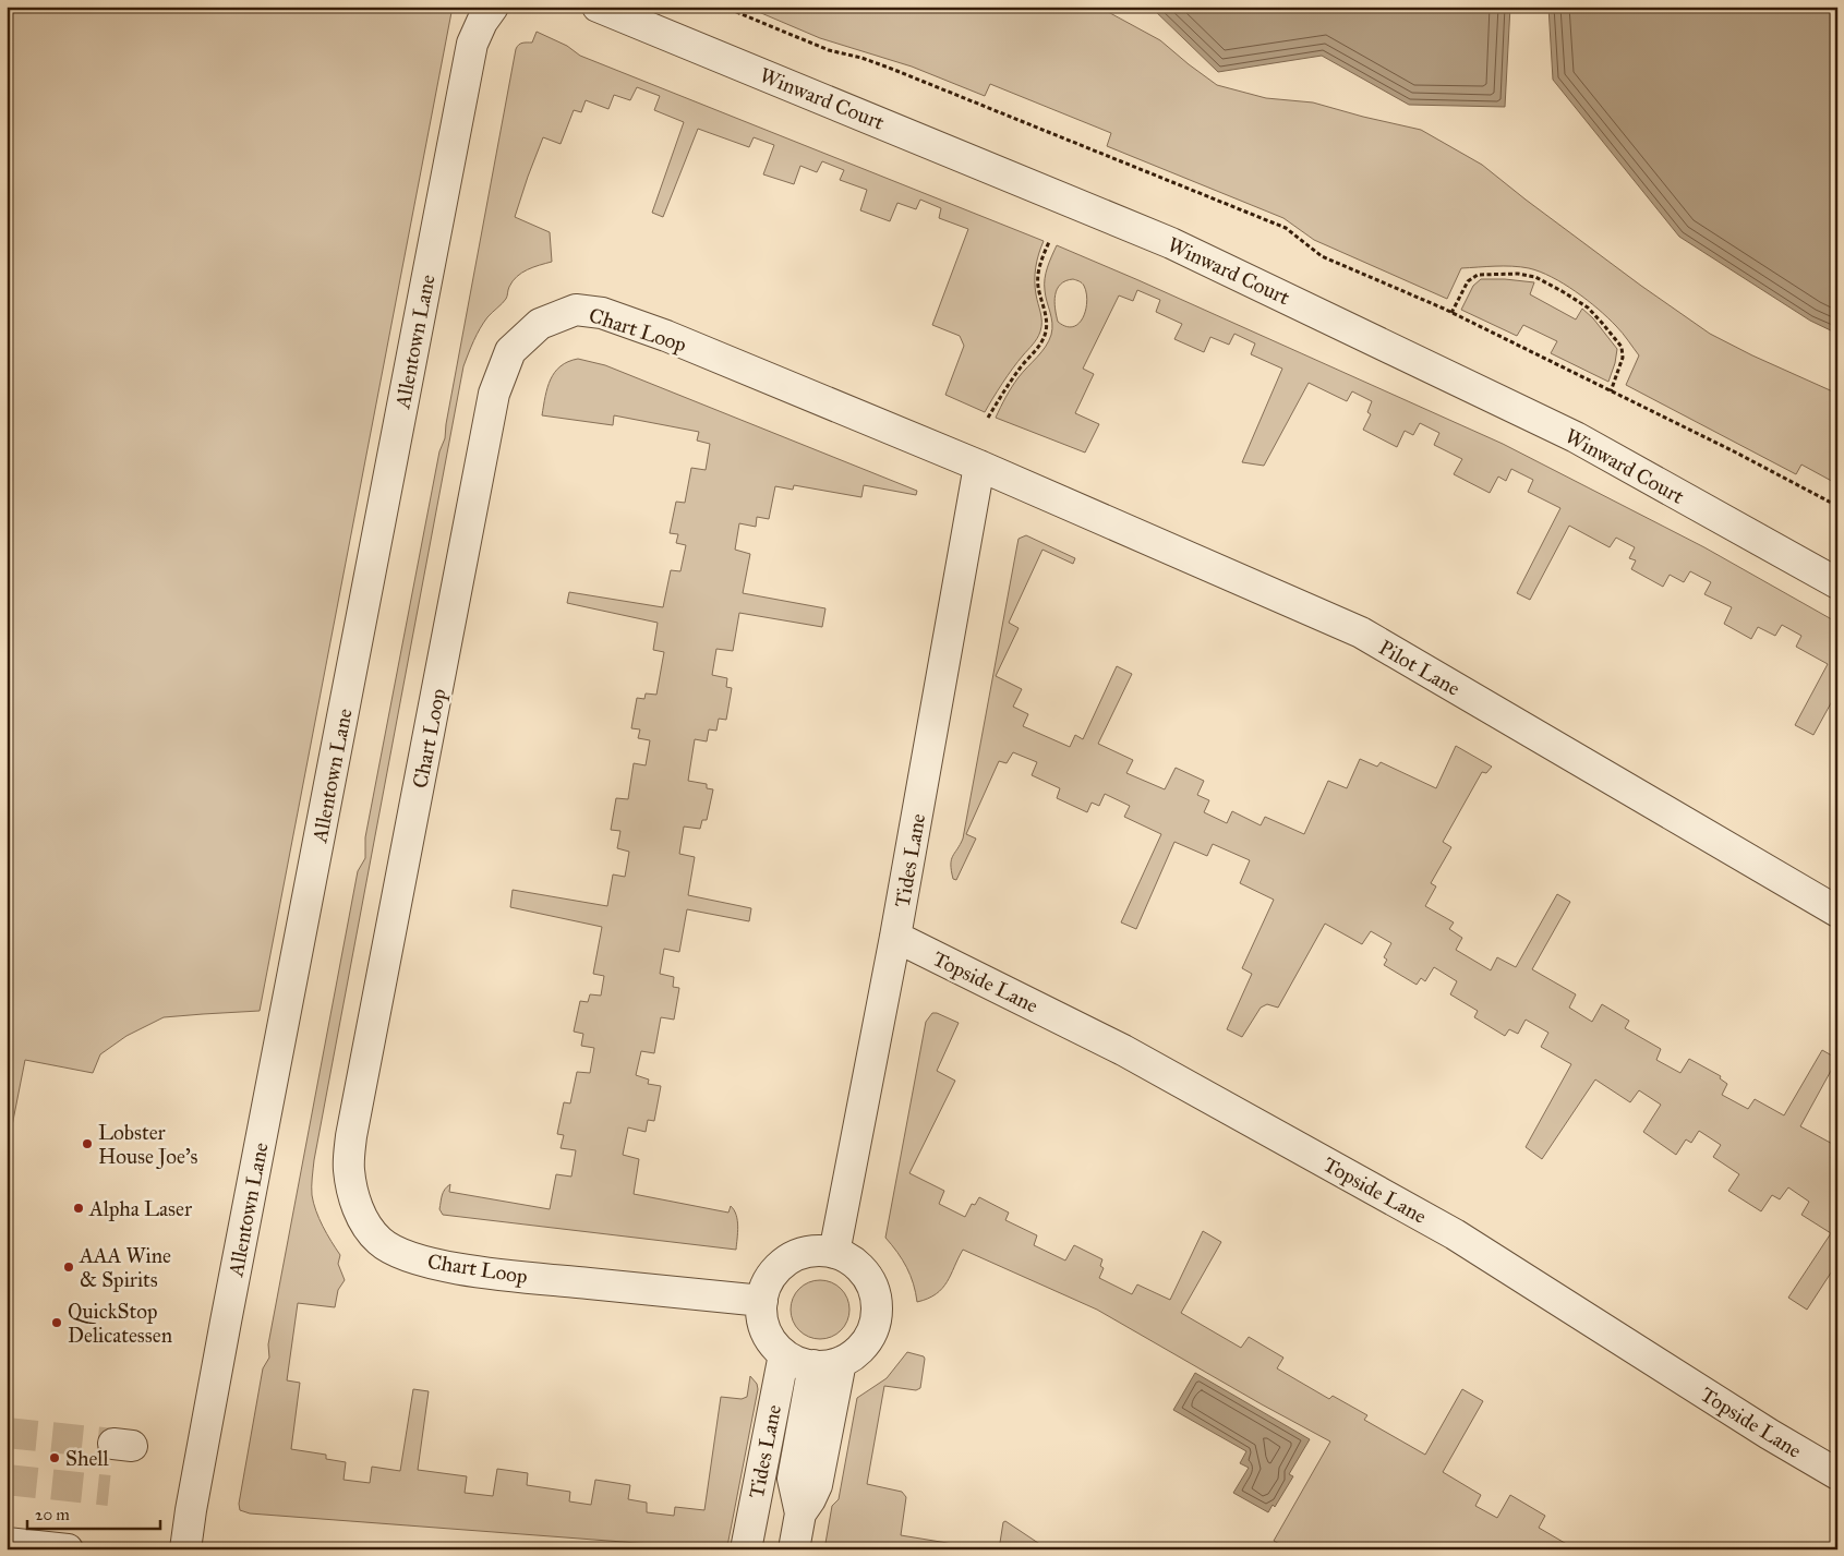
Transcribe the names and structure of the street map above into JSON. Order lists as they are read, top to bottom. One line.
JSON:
{"streets":{"street":["Winward Court","Chart Loop","Allentown Lane","Pilot Lane","Tides Lane","Topside Lane"]},"crossings":[["Chart Loop","Pilot Lane"],["Chart Loop","Tides Lane"],["Pilot Lane","Tides Lane"],["Tides Lane","Topside Lane"]],"places":["Lobster House Joe's","Alpha Laser","AAA Wine & Spirits","QuickStop Delicatessen","Shell"],"scale_bar":"20 m"}
